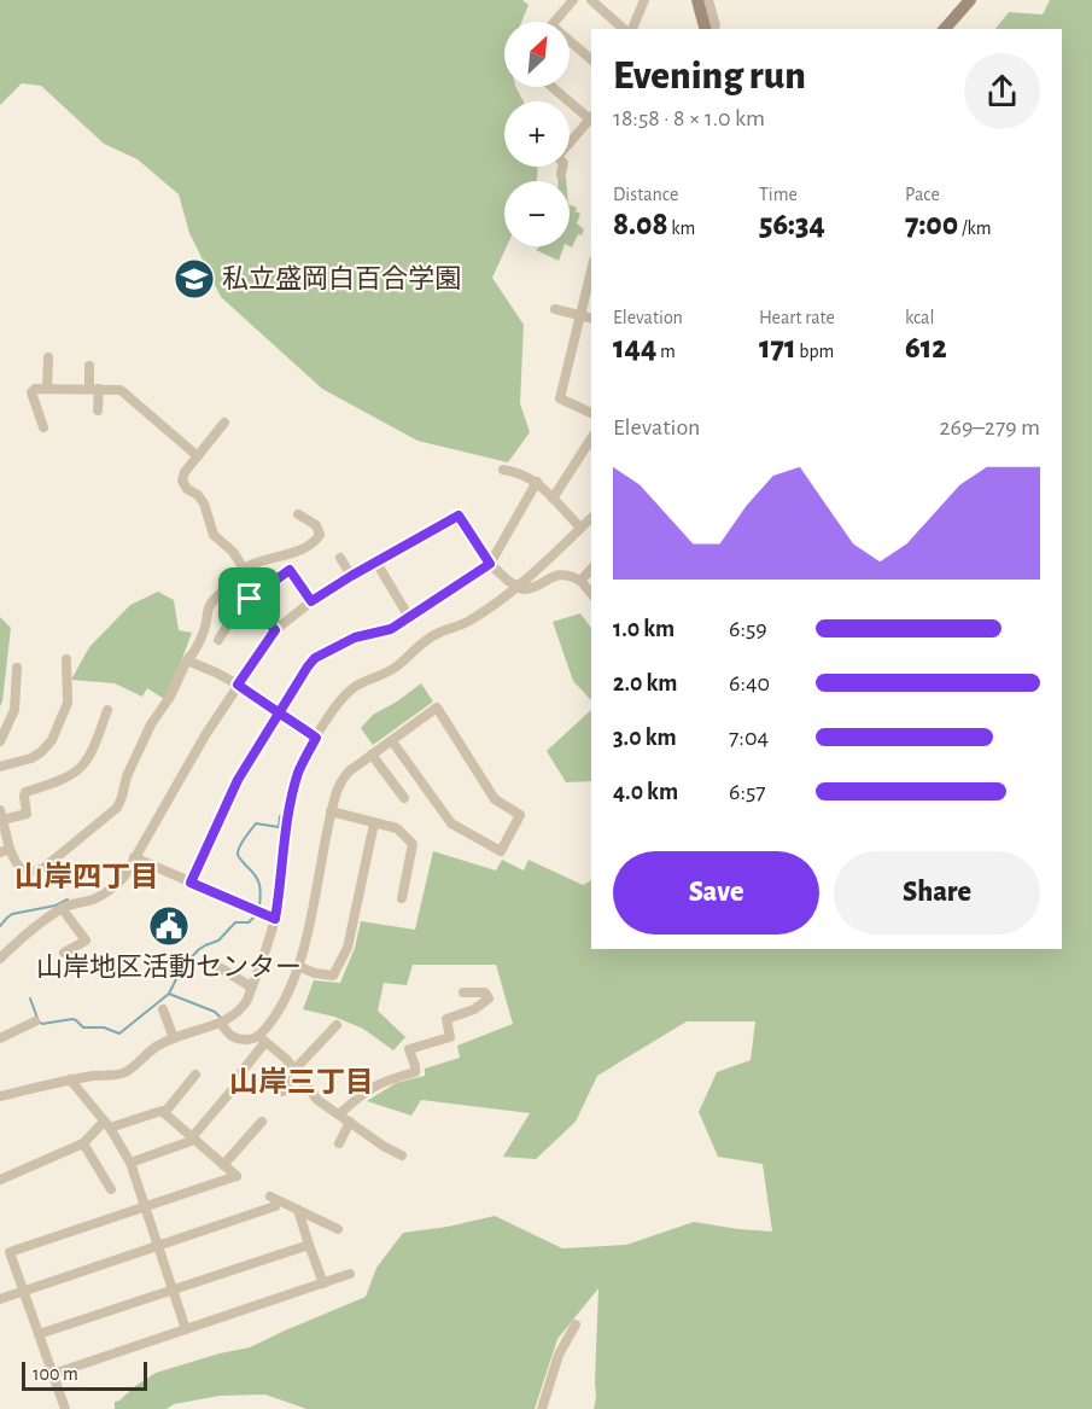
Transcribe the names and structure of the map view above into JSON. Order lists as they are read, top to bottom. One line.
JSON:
{"districts":["山岸四丁目","山岸三丁目"],"places":{"school or university":["私立盛岡白百合学園"],"public building":["山岸地区活動センター"]},"scale_bar":"100 m","north":"top right","page":{"map_buttons":["+","−"],"heading":["Evening run","18:58 · 8 × 1.0 km"],"stats":[["Distance","8.08 km"],["Time","56:34"],["Pace","7:00 /km"],["Elevation","144 m"],["Heart rate","171 bpm"],["kcal","612"]],"chart":["Elevation","269–279 m"],"list":[{"name":"1.0 km","note":"6:59"},{"name":"2.0 km","note":"6:40"},{"name":"3.0 km","note":"7:04"},{"name":"4.0 km","note":"6:57"}],"buttons":["Save","Share"],"scale":"100 m"}}
